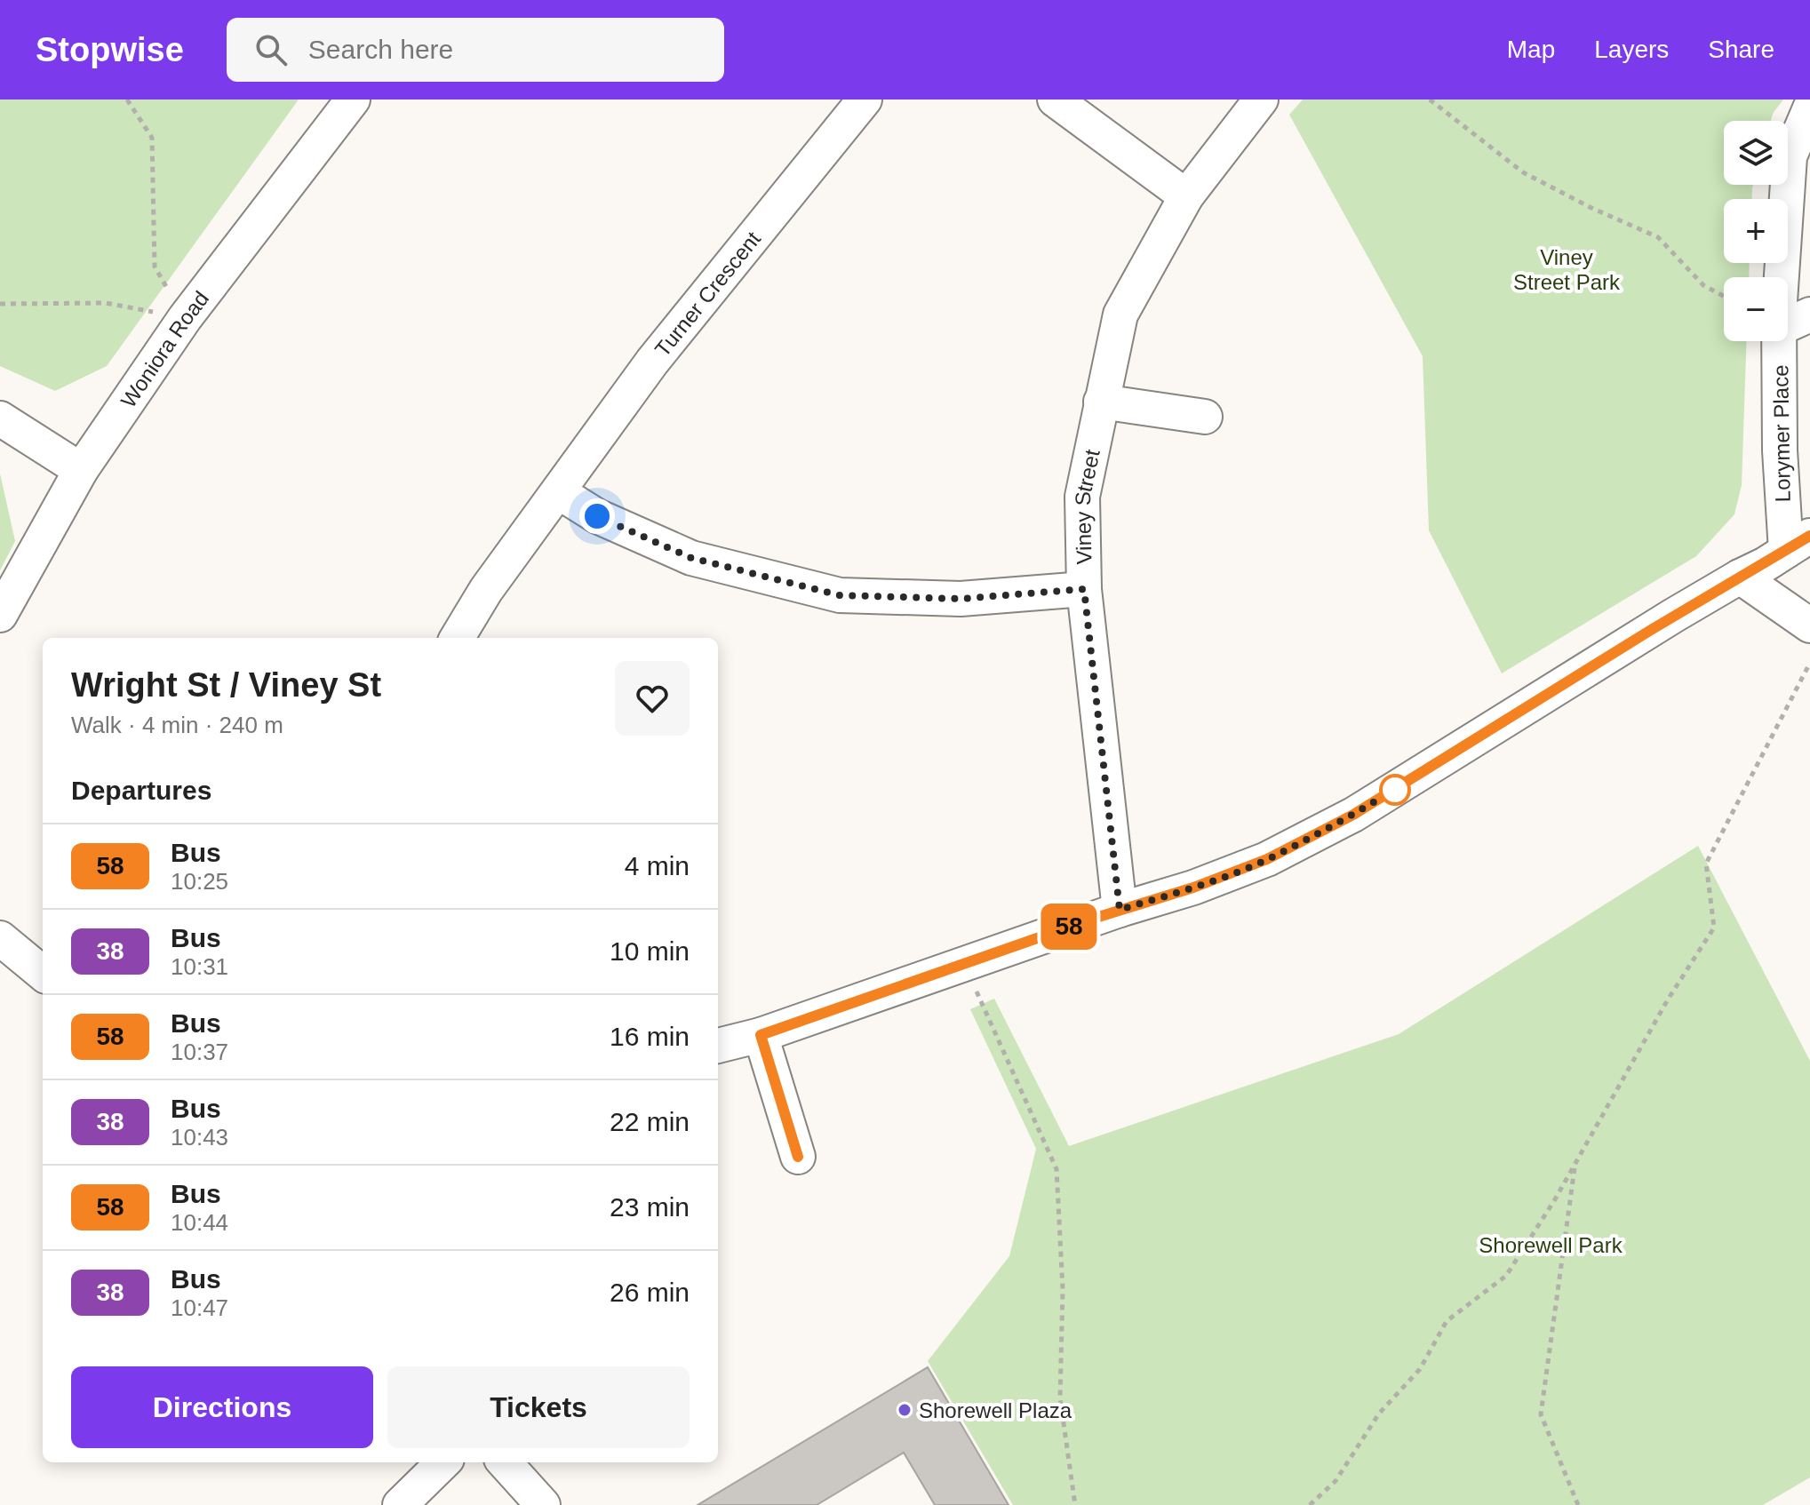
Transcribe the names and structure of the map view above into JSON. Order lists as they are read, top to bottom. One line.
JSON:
{"streets":{"street":["Turner Crescent","Woniora Road","Lorymer Place","Viney Street"]},"parks":["Viney Street Park","Shorewell Park"],"places":["Shorewell Plaza"],"lines":["bus line 58"],"page":{"header":"Stopwise","search":"Search here","nav":["Map","Layers","Share"],"on_map":"58","map_buttons":["+","−"],"heading":[["Wright St / Viney St","Walk · 4 min · 240 m"],"Departures"],"list":[{"mark":"58","name":"Bus","note":"10:25","value":"4 min"},{"mark":"38","name":"Bus","note":"10:31","value":"10 min"},{"mark":"58","name":"Bus","note":"10:37","value":"16 min"},{"mark":"38","name":"Bus","note":"10:43","value":"22 min"},{"mark":"58","name":"Bus","note":"10:44","value":"23 min"},{"mark":"38","name":"Bus","note":"10:47","value":"26 min"}],"buttons":["Directions","Tickets"]}}
